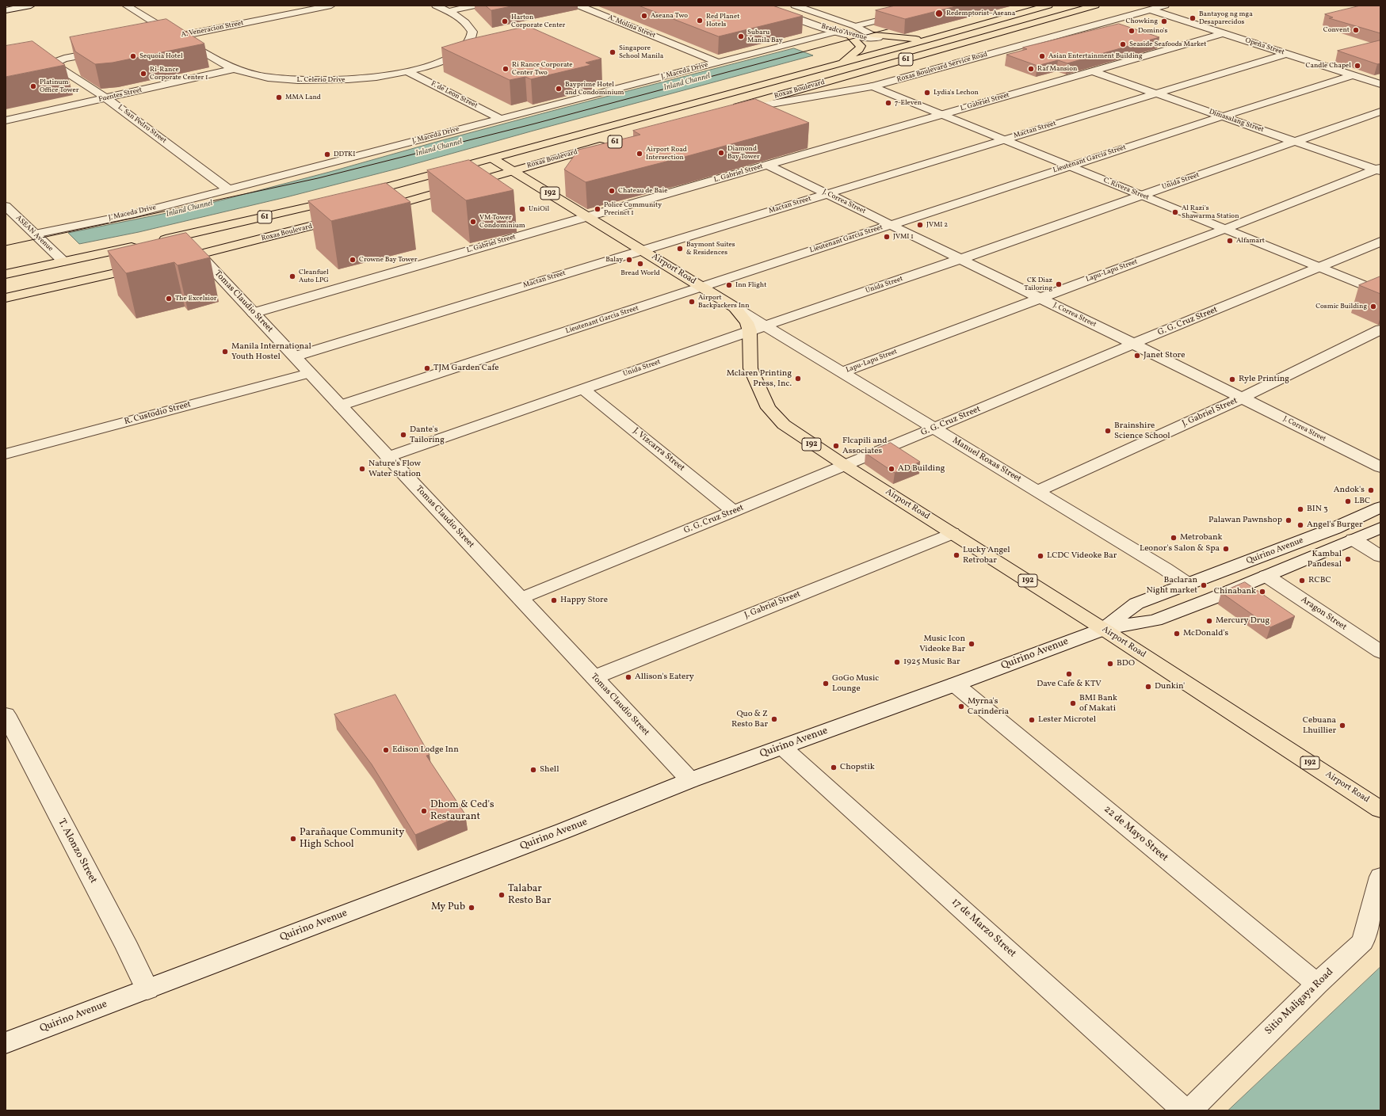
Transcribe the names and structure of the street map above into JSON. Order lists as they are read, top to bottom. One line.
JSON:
{"streets":{"main road":["61","Roxas Boulevard","192","Airport Road"],"street":["A. Molina Street","A. Veneracion Street","Bradco Avenue","Opeña Street","Roxas Boulevard Service Road","J. Maceda Drive","L. Celerio Drive","Fuentes Street","F. de Leon Street","L. Gabriel Street","Dimasalang Street","L. San Pedro Street","Mactan Street","Lieutenant Garcia Street","Unida Street","C. Rivera Street","J. Correa Street","ASEAN Avenue","Lapu-Lapu Street","Tomas Claudio Street","G. G. Cruz Street","J. Gabriel Street","R. Custodio Street","J. Vizcarra Street","Manuel Roxas Street","Quirino Avenue","Aragon Street","22 de Mayo Street","T. Alonzo Street","17 de Marzo Street","Sitio Maligaya Road"]},"crossings":[["A. Molina Street","J. Maceda Drive"],["A. Veneracion Street","L. Celerio Drive"],["Bradco Avenue","J. Maceda Drive"],["Opeña Street","Roxas Boulevard Service Road"],["Opeña Street","L. Gabriel Street"],["Opeña Street","Mactan Street"],["Opeña Street","Lieutenant Garcia Street"],["Roxas Boulevard Service Road","Roxas Boulevard"],["Roxas Boulevard Service Road","C. Rivera Street"],["J. Maceda Drive","F. de Leon Street"],["J. Maceda Drive","L. San Pedro Street"],["J. Maceda Drive","ASEAN Avenue"],["L. Celerio Drive","Fuentes Street"],["L. Celerio Drive","F. de Leon Street"],["Roxas Boulevard","Airport Road"],["Roxas Boulevard","Tomas Claudio Street"],["Fuentes Street","L. San Pedro Street"],["L. Gabriel Street","Dimasalang Street"],["L. Gabriel Street","C. Rivera Street"],["L. Gabriel Street","J. Correa Street"],["L. Gabriel Street","Airport Road"],["L. Gabriel Street","Tomas Claudio Street"],["Dimasalang Street","Mactan Street"],["Dimasalang Street","Lieutenant Garcia Street"],["Dimasalang Street","Unida Street"],["Dimasalang Street","Lapu-Lapu Street"],["Mactan Street","C. Rivera Street"],["Mactan Street","J. Correa Street"],["Mactan Street","Airport Road"],["Mactan Street","Tomas Claudio Street"],["Lieutenant Garcia Street","C. Rivera Street"],["Lieutenant Garcia Street","J. Correa Street"],["Lieutenant Garcia Street","Airport Road"],["Lieutenant Garcia Street","Tomas Claudio Street"],["Unida Street","C. Rivera Street"],["Unida Street","J. Correa Street"],["Unida Street","Airport Road"],["Unida Street","Tomas Claudio Street"],["Unida Street","J. Vizcarra Street"],["Unida Street","Manuel Roxas Street"],["C. Rivera Street","Lapu-Lapu Street"],["C. Rivera Street","G. G. Cruz Street"],["J. Correa Street","Lapu-Lapu Street"],["J. Correa Street","G. G. Cruz Street"],["J. Correa Street","J. Gabriel Street"],["Airport Road","G. G. Cruz Street"],["Airport Road","J. Gabriel Street"],["Airport Road","Manuel Roxas Street"],["Airport Road","Quirino Avenue"],["Lapu-Lapu Street","Manuel Roxas Street"],["Tomas Claudio Street","G. G. Cruz Street"],["Tomas Claudio Street","J. Gabriel Street"],["Tomas Claudio Street","R. Custodio Street"],["Tomas Claudio Street","Quirino Avenue"],["G. G. Cruz Street","J. Vizcarra Street"],["G. G. Cruz Street","Manuel Roxas Street"],["J. Gabriel Street","Manuel Roxas Street"],["Manuel Roxas Street","Quirino Avenue"],["Quirino Avenue","Aragon Street"],["Quirino Avenue","22 de Mayo Street"],["Quirino Avenue","T. Alonzo Street"],["Quirino Avenue","17 de Marzo Street"],["22 de Mayo Street","Sitio Maligaya Road"]],"water":["Inland Channel"],"places":["Redemptorist–Aseana","Aseana Two","Bantayog ng mga Desaparecidos","Red Planet Hotels","Harton Corporate Center","Chowking","Convent","Domino's","Subaru Manila Bay","Seaside Seafoods Market","Singapore School Manila","Sequoia Hotel","Asian Entertainment Building","Candle Chapel","Ri Rance Corporate Center Two","Raf Mansion","Ri-Rance Corporate Center 1","Platinum Office Tower","Bayprime Hotel and Condominium","Lydia's Lechon","MMA Land","7-Eleven","Diamond Bay Tower","Airport Road Intersection","DDTKI","Chateau de Baie","UniOil","Police Community Precinct 1","Al Razi's Shawarma Station","VM Tower Condominium","JVMI 2","JVMI 1","Alfamart","Baymont Suites & Residences","Crowne Bay Tower","Balay","Bread World","Cleanfuel Auto LPG","CK Diaz Tailoring","Inn Flight","The Excelsior","Airport Backpackers Inn","Cosmic Building","Manila International Youth Hostel","Janet Store","TJM Garden Cafe","Mclaren Printing Press, Inc.","Ryle Printing","Brainshire Science School","Dante's Tailoring","Flcapili and Associates","Nature's Flow Water Station","AD Building","Andok's","LBC","BIN 3","Palawan Pawnshop","Angel's Burger","Metrobank","Leonor's Salon & Spa","Lucky Angel Retrobar","LCDC Videoke Bar","Kambal Pandesal","RCBC","Baclaran Night market","Chinabank","Happy Store","Mercury Drug","McDonald's","Music Icon Videoke Bar","1925 Music Bar","BDO","Dave Cafe & KTV","Allison's Eatery","GoGo Music Lounge","Dunkin'","BMI Bank of Makati","Myrna's Carinderia","Quo & Z Resto Bar","Lester Microtel","Cebuana Lhuillier","Edison Lodge Inn","Chopstik","Shell","Dhom & Ced's Restaurant","Parañaque Community High School","Talabar Resto Bar","My Pub"]}
